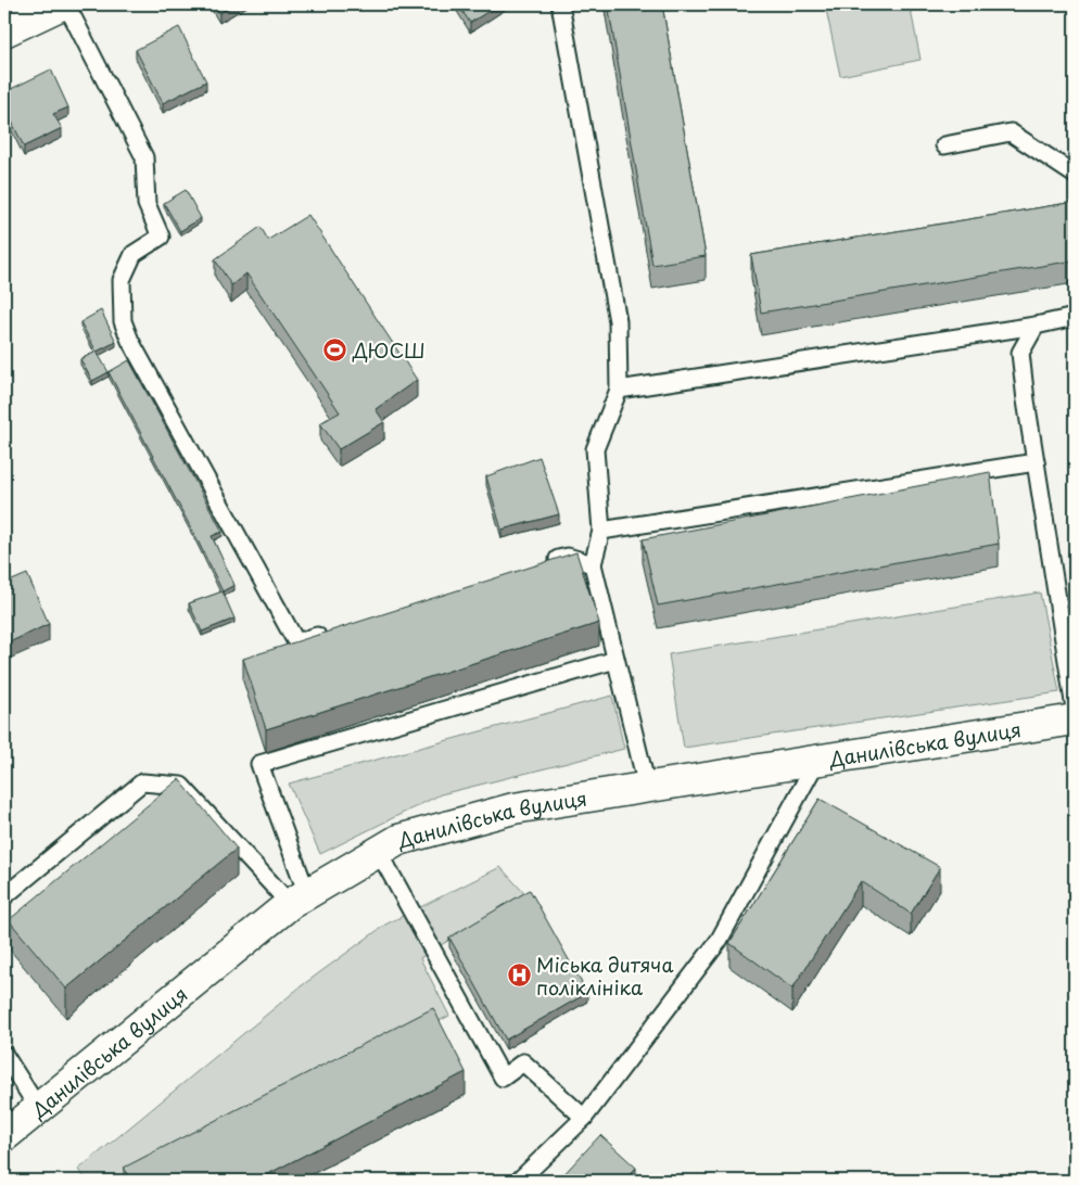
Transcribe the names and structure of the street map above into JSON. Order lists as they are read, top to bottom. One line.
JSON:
{"streets":{"main road":["Данилівська вулиця"]},"places":{"sports":["ДЮСШ"],"hospital":["Міська дитяча поліклініка"]}}
